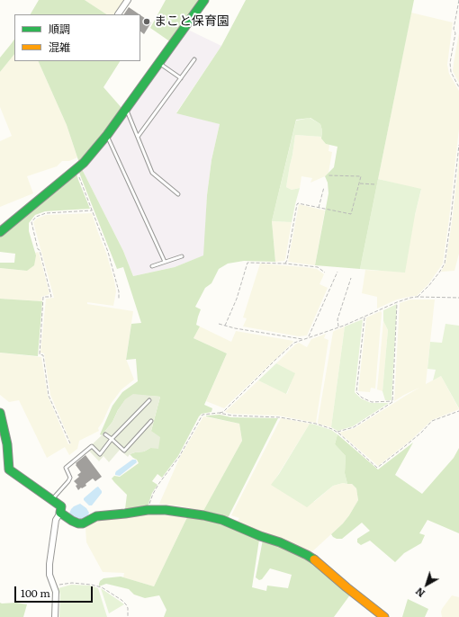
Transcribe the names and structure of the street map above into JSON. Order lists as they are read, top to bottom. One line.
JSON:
{"places":["まこと保育園"],"legend":["順調","混雑"],"scale_bar":"100 m","north":"bottom left"}
